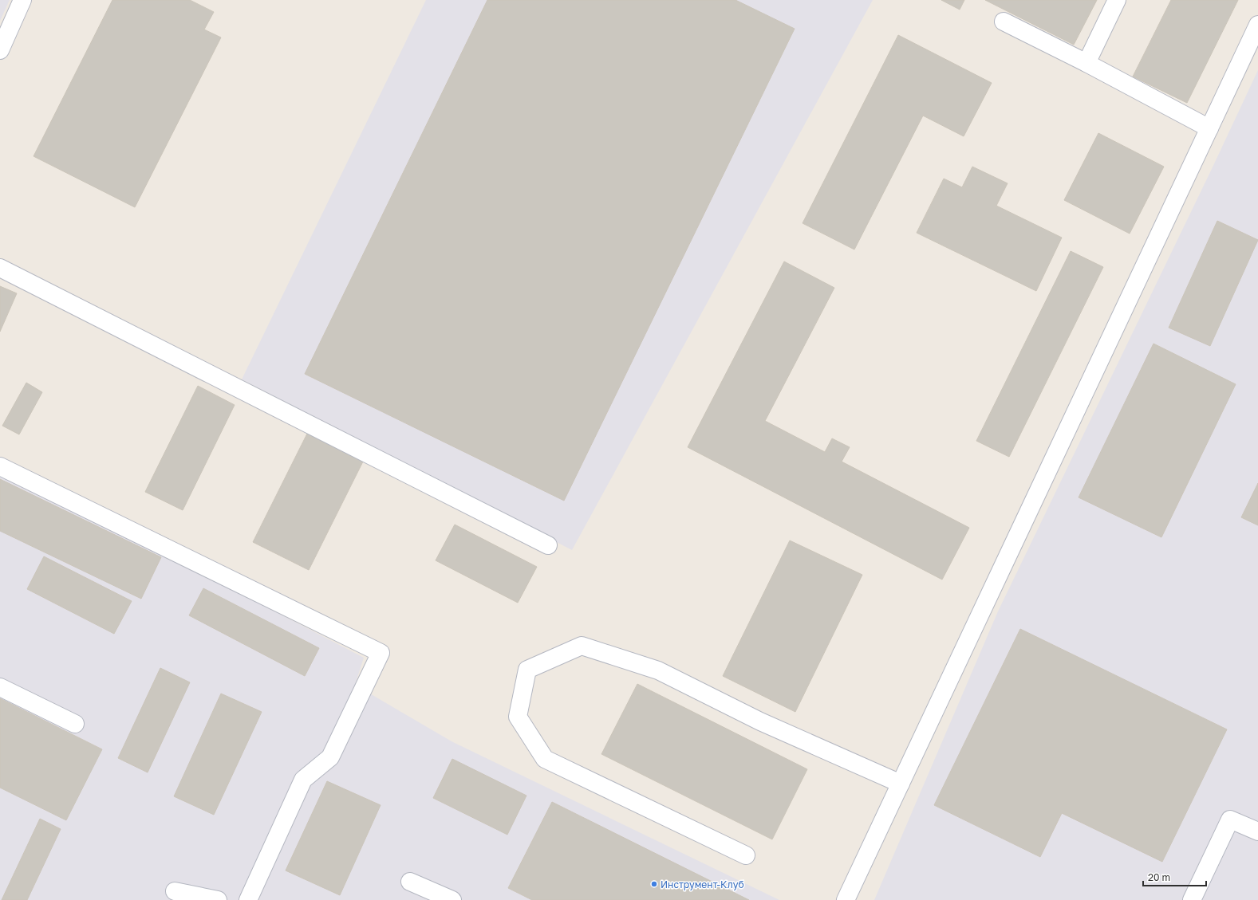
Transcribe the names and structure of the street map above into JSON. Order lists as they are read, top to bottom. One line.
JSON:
{"places":["Инструмент-Клуб"],"scale_bar":"20 m"}
